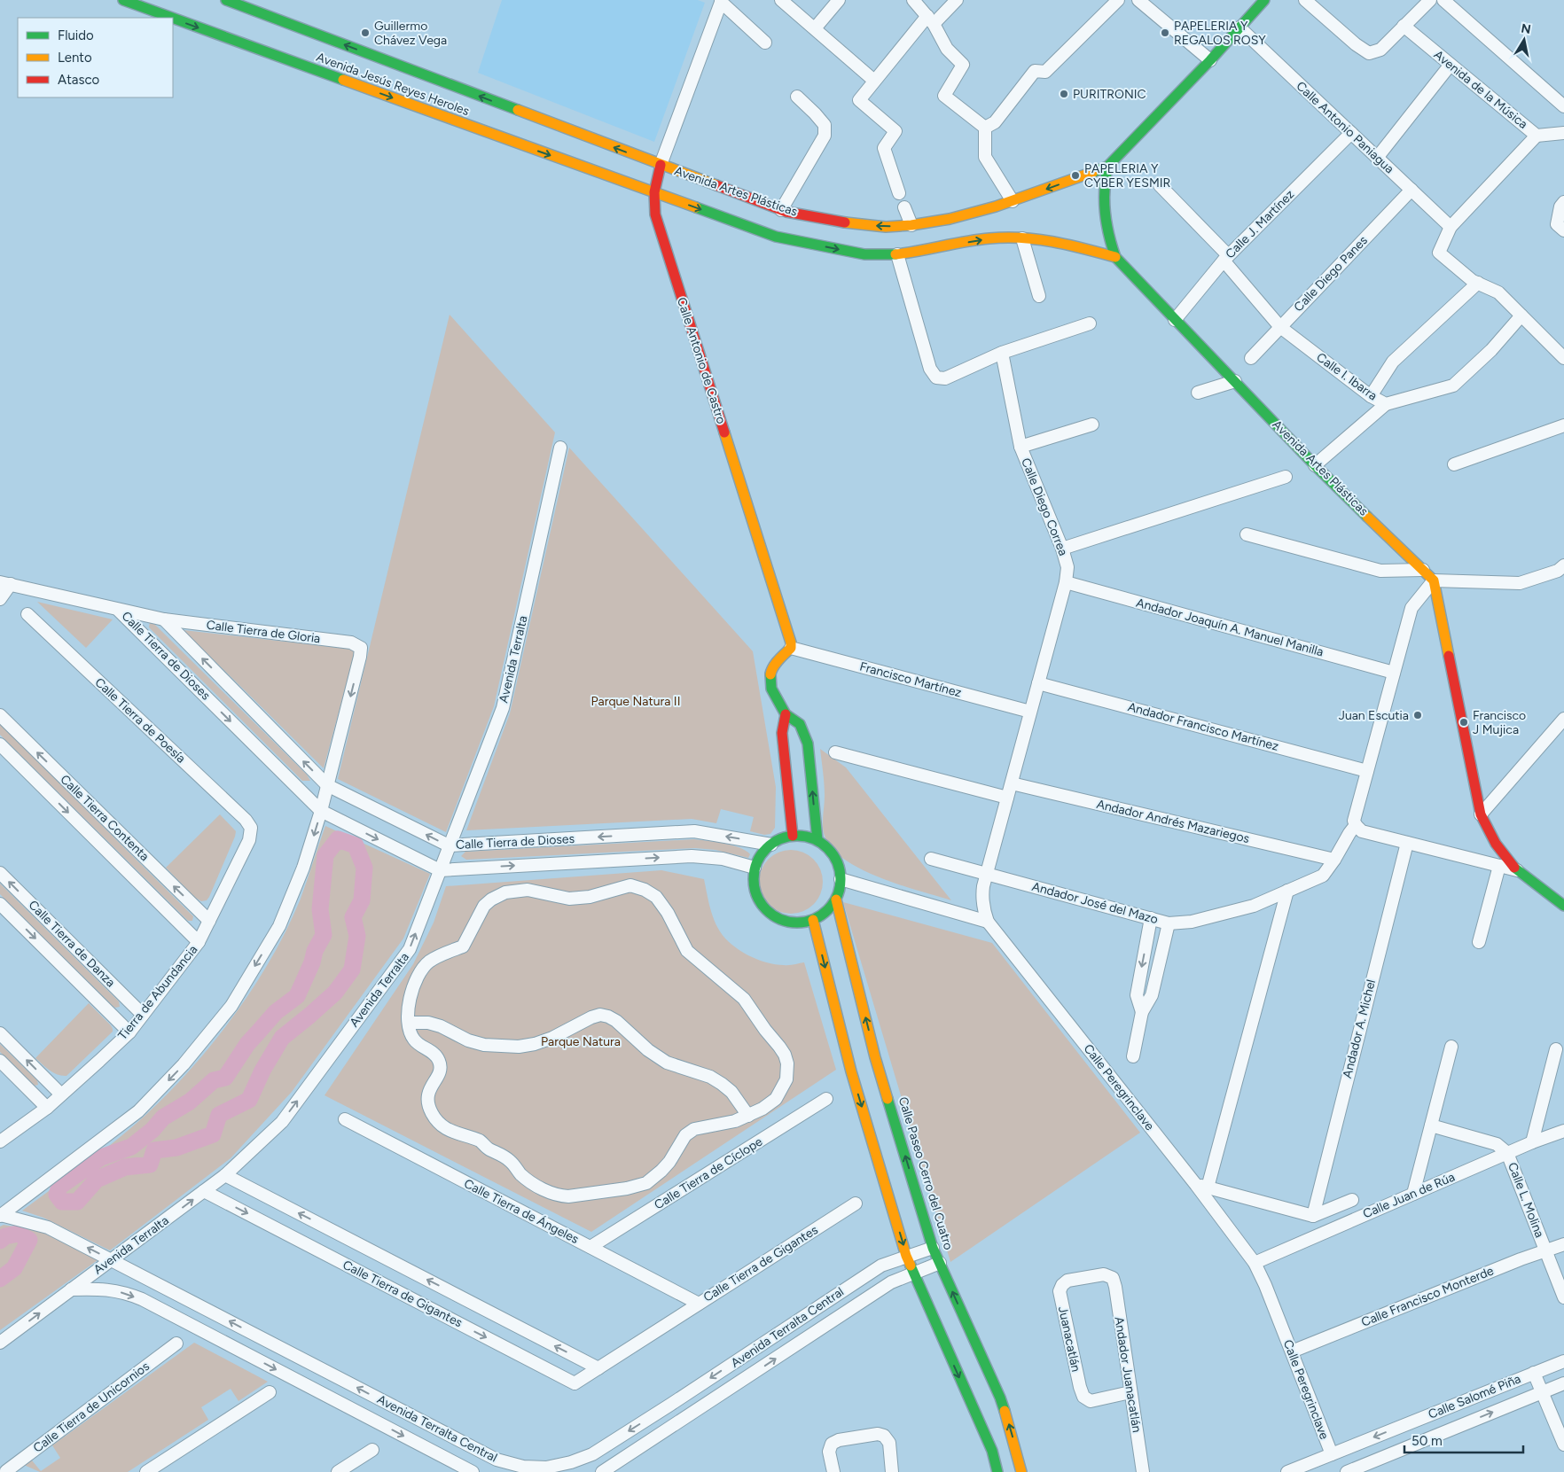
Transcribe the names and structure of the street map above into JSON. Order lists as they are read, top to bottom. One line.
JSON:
{"streets":{"street":["Avenida Jesús Reyes Heroles","Avenida de la Música","Calle Antonio Paniagua","Avenida Artes Plásticas","Calle J. Martínez","Calle Diego Panes","Calle Antonio de Castro","Calle I. Ibarra","Calle Diego Correa","Andador Joaquín A. Manuel Manilla","Calle Tierra de Gloria","Calle Tierra de Dioses","Avenida Terralta","Francisco Martínez","Calle Tierra de Poesía","Andador Francisco Martínez","Calle Tierra Contenta","Andador Andrés Mazariegos","Andador José del Mazo","Calle Tierra de Danza","Tierra de Abundancia","Andador A. Michel","Calle Peregrinclave","Calle Tierra de Cíclope","Calle Paseo Cerro del Cuatro","Calle Juan de Rúa","Calle L. Molina","Calle Tierra de Ángeles","Calle Tierra de Gigantes","Calle Francisco Monterde","Avenida Terralta Central","Juanacatlán","Andador Juanacatlán","Calle Salomé Piña","Calle Tierra de Unicornios"]},"crossings":[["Avenida Jesús Reyes Heroles","Avenida Artes Plásticas"],["Avenida Jesús Reyes Heroles","Calle Antonio de Castro"],["Calle Antonio Paniagua","Calle J. Martínez"],["Calle Antonio Paniagua","Calle Diego Panes"],["Avenida Artes Plásticas","Calle J. Martínez"],["Avenida Artes Plásticas","Calle Antonio de Castro"],["Calle J. Martínez","Calle I. Ibarra"],["Calle Diego Panes","Calle I. Ibarra"],["Calle Antonio de Castro","Francisco Martínez"],["Calle Diego Correa","Andador Joaquín A. Manuel Manilla"],["Calle Diego Correa","Francisco Martínez"],["Calle Diego Correa","Andador Francisco Martínez"],["Calle Diego Correa","Calle Peregrinclave"],["Calle Tierra de Gloria","Calle Tierra de Dioses"],["Calle Tierra de Dioses","Avenida Terralta"],["Calle Tierra de Dioses","Calle Paseo Cerro del Cuatro"],["Avenida Terralta","Calle Tierra de Gigantes"],["Avenida Terralta","Avenida Terralta Central"],["Francisco Martínez","Calle Peregrinclave"],["Calle Tierra de Poesía","Tierra de Abundancia"],["Calle Tierra Contenta","Tierra de Abundancia"],["Andador Andrés Mazariegos","Andador José del Mazo"],["Andador Andrés Mazariegos","Calle Peregrinclave"],["Andador José del Mazo","Calle Peregrinclave"],["Calle Tierra de Danza","Tierra de Abundancia"],["Calle Peregrinclave","Calle Juan de Rúa"],["Calle Peregrinclave","Calle Francisco Monterde"],["Calle Peregrinclave","Calle Salomé Piña"],["Calle Tierra de Cíclope","Calle Tierra de Ángeles"],["Calle Paseo Cerro del Cuatro","Avenida Terralta Central"],["Calle Juan de Rúa","Calle L. Molina"],["Calle L. Molina","Calle Francisco Monterde"],["Calle Tierra de Ángeles","Calle Tierra de Gigantes"],["Juanacatlán","Andador Juanacatlán"]],"parks":["Parque Natura II","Parque Natura"],"places":["Guillermo Chávez Vega","PAPELERIA Y REGALOS ROSY","PURITRONIC","PAPELERIA Y CYBER YESMIR","Juan Escutia","Francisco J Mujica"],"legend":["Fluido","Lento","Atasco"],"scale_bar":"50 m","north":"top"}
